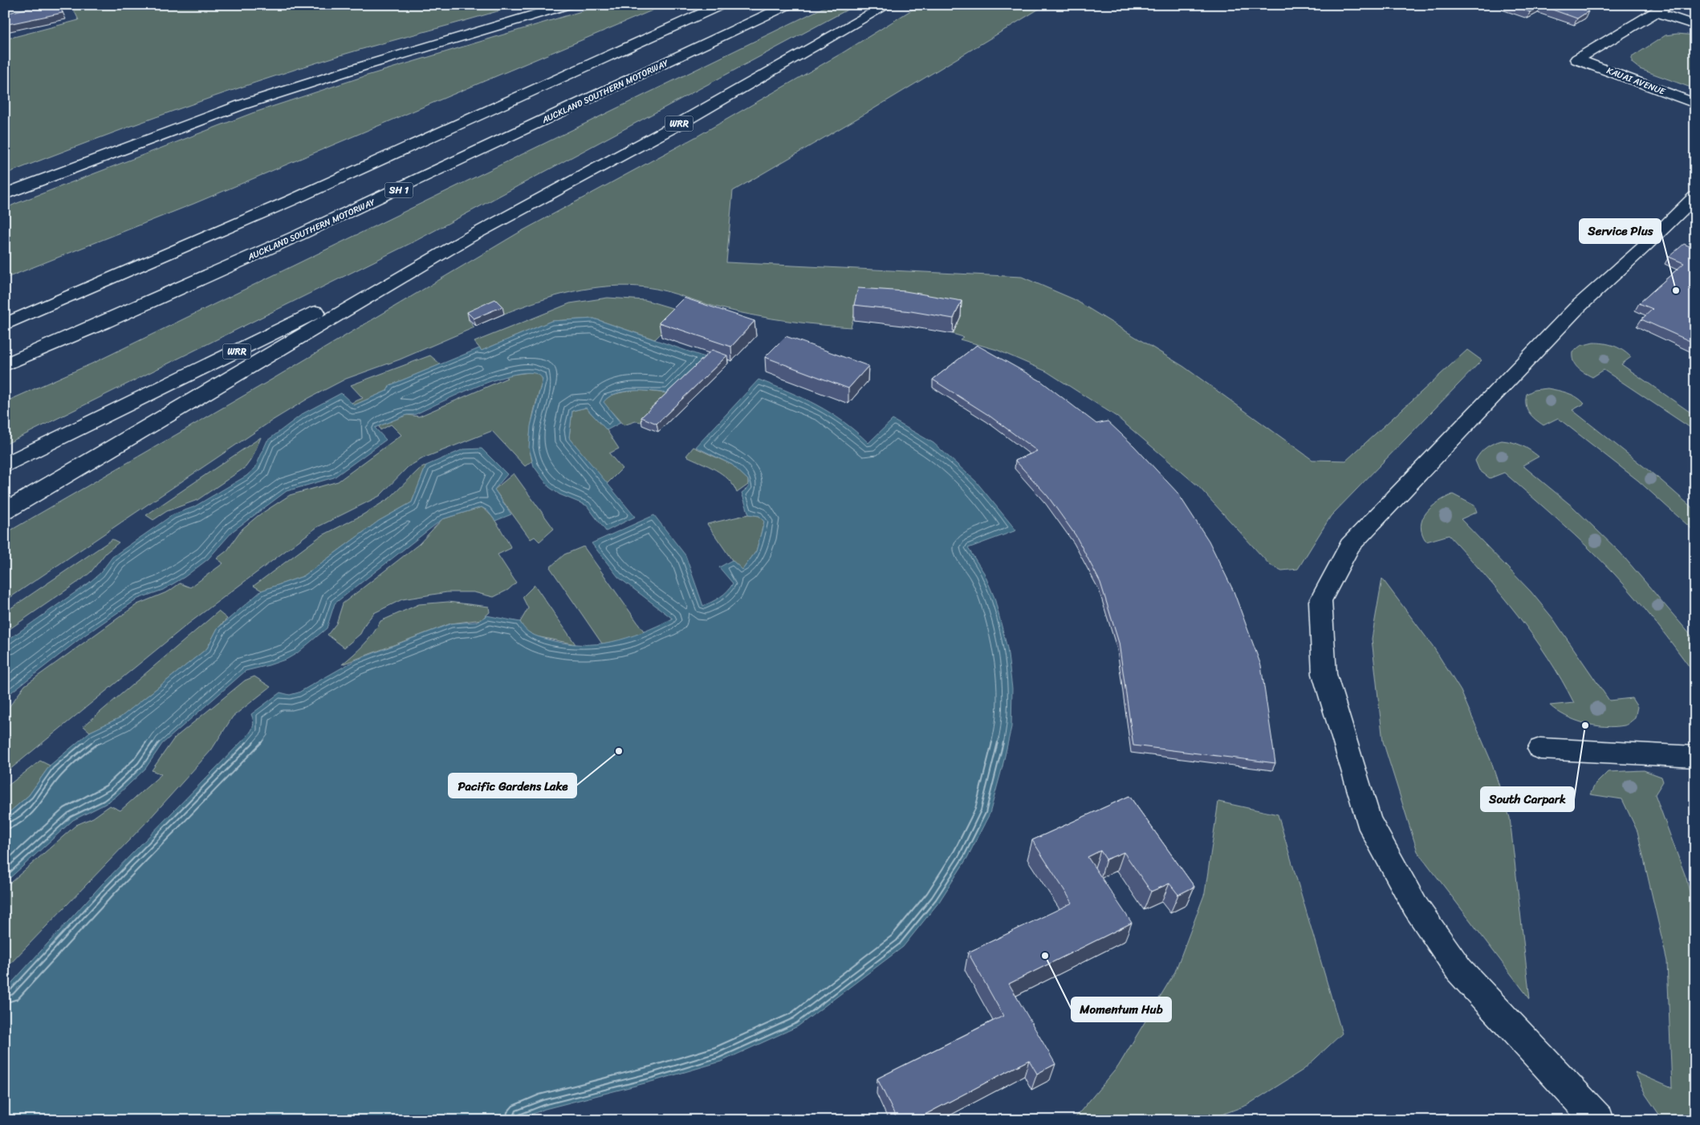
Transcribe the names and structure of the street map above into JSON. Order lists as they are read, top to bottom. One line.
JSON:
{"streets":{"main road":["KAUAI AVENUE","AUCKLAND SOUTHERN MOTORWAY","WRR","SH 1"]},"places":["Service Plus","South Carpark","Pacific Gardens Lake","Momentum Hub"]}
